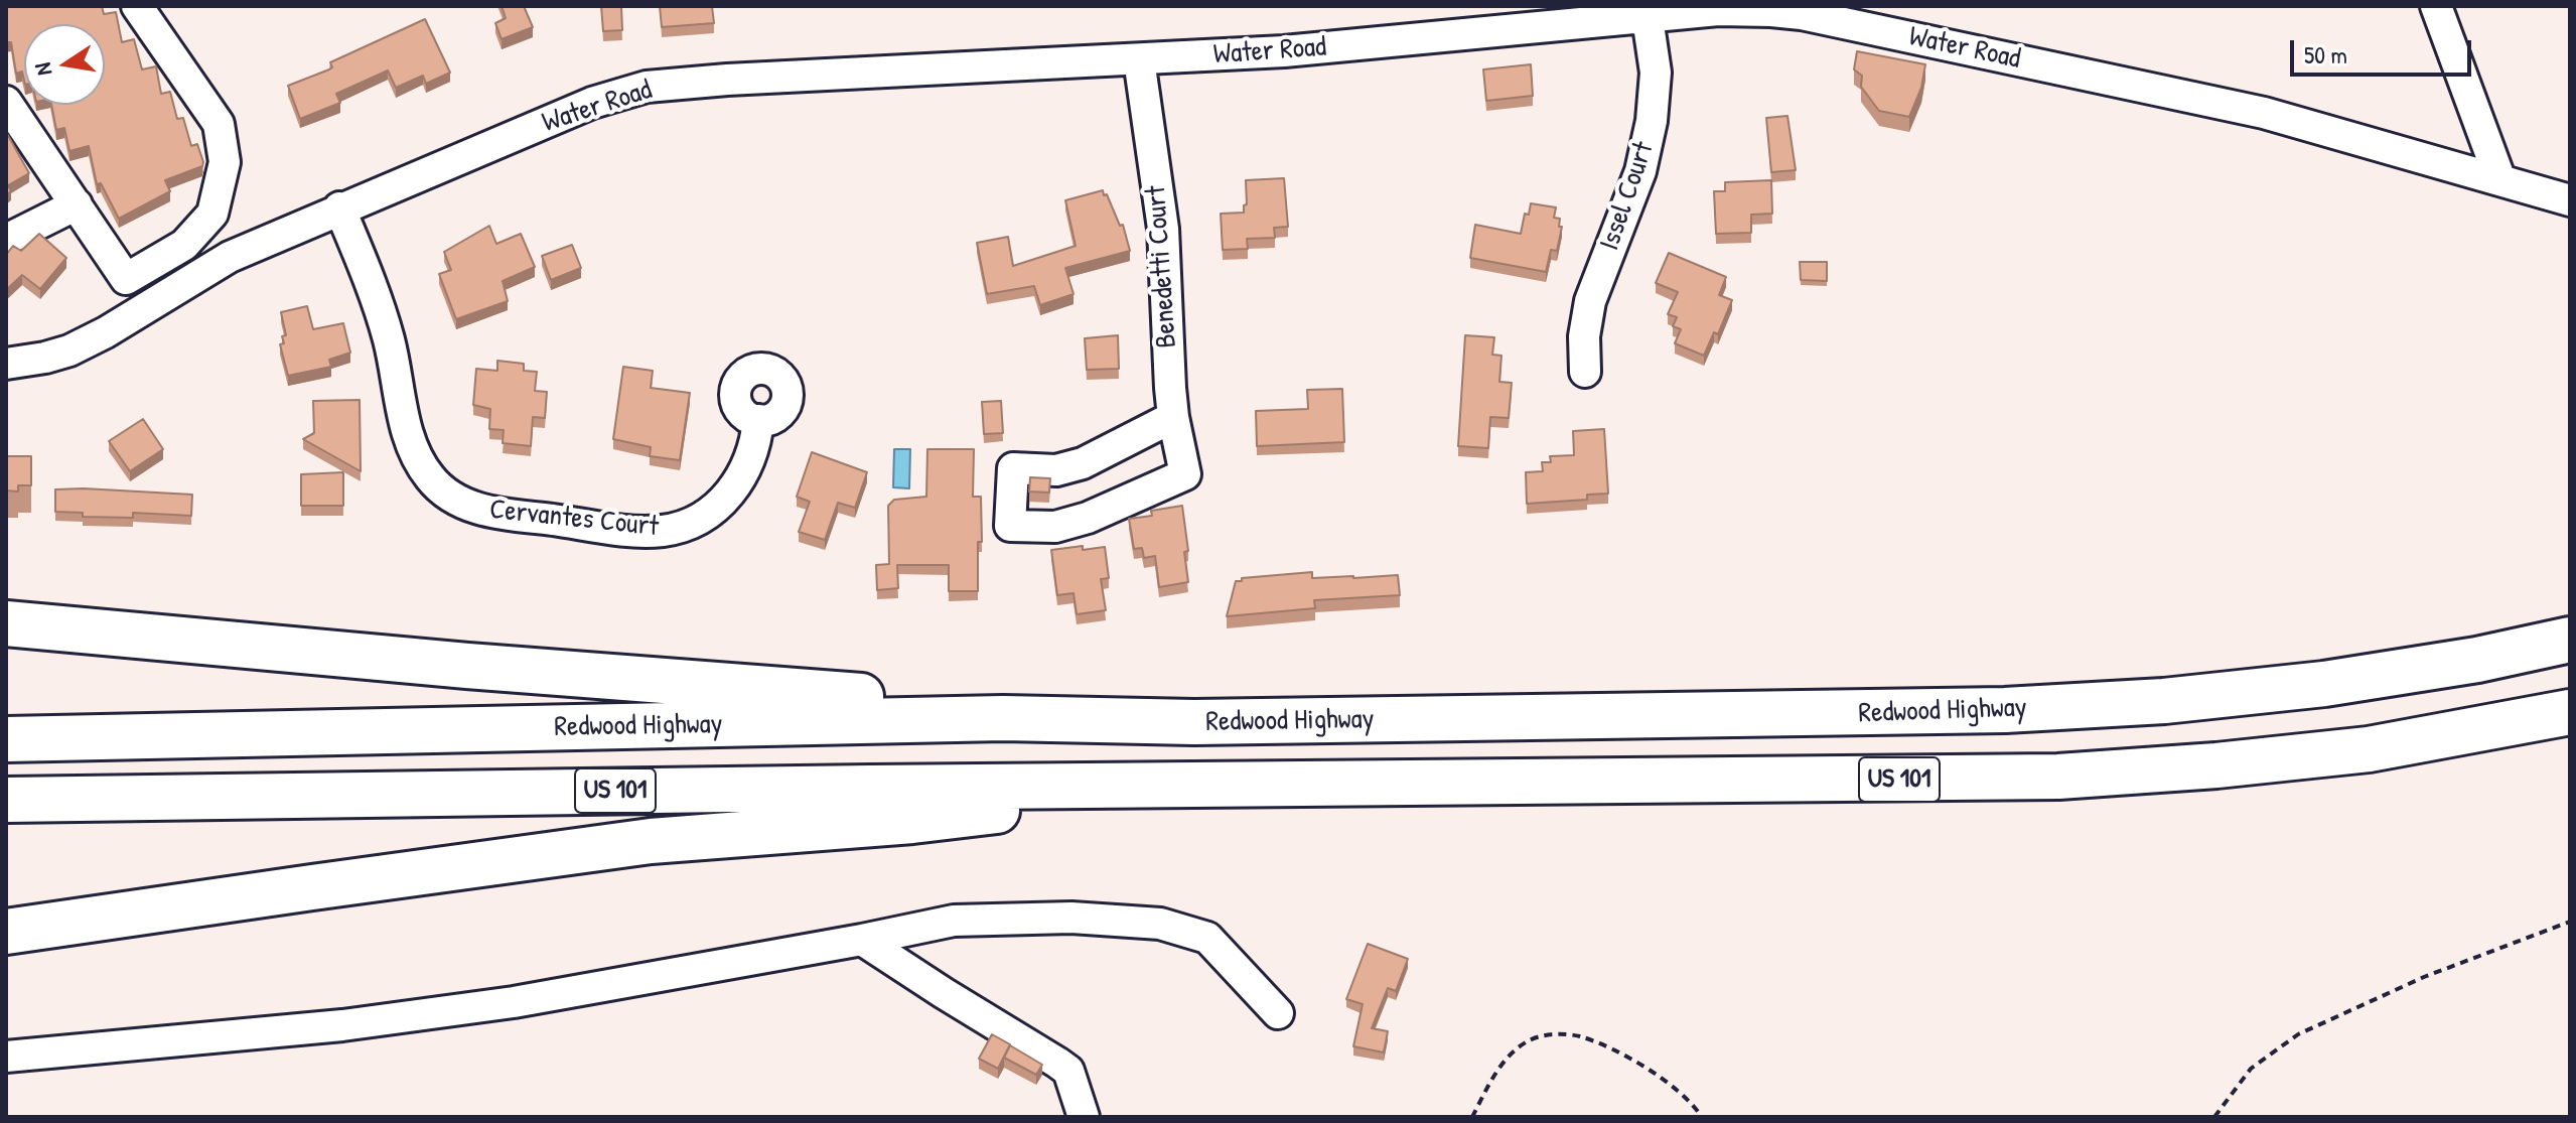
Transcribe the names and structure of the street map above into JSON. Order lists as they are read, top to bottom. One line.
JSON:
{"streets":{"highway":["Redwood Highway","US 101"],"street":["Water Road","Issel Court","Benedetti Court","Cervantes Court"]},"crossings":[["Water Road","Issel Court"],["Water Road","Benedetti Court"],["Water Road","Cervantes Court"]],"scale_bar":"50 m","north":"left"}
